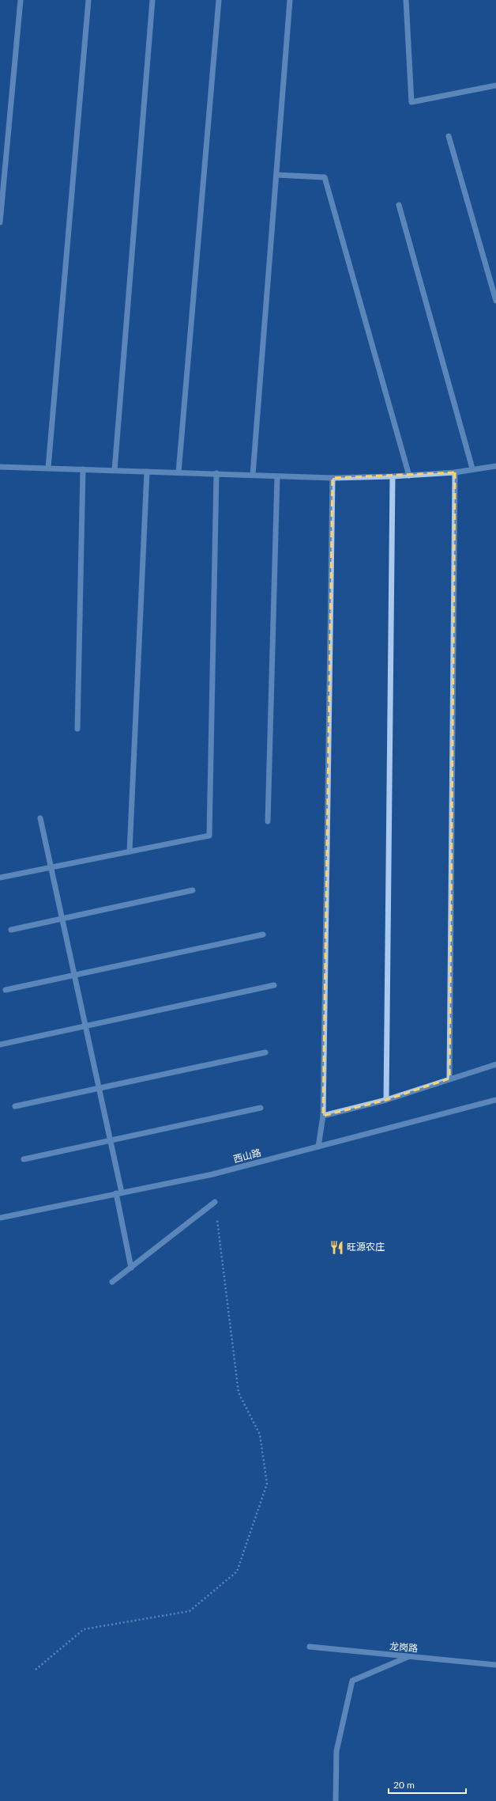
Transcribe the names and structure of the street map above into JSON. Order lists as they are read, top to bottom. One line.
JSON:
{"streets":{"street":["西山路","龙岗路"]},"places":{"restaurant":["旺源农庄"]},"scale_bar":"20 m"}
